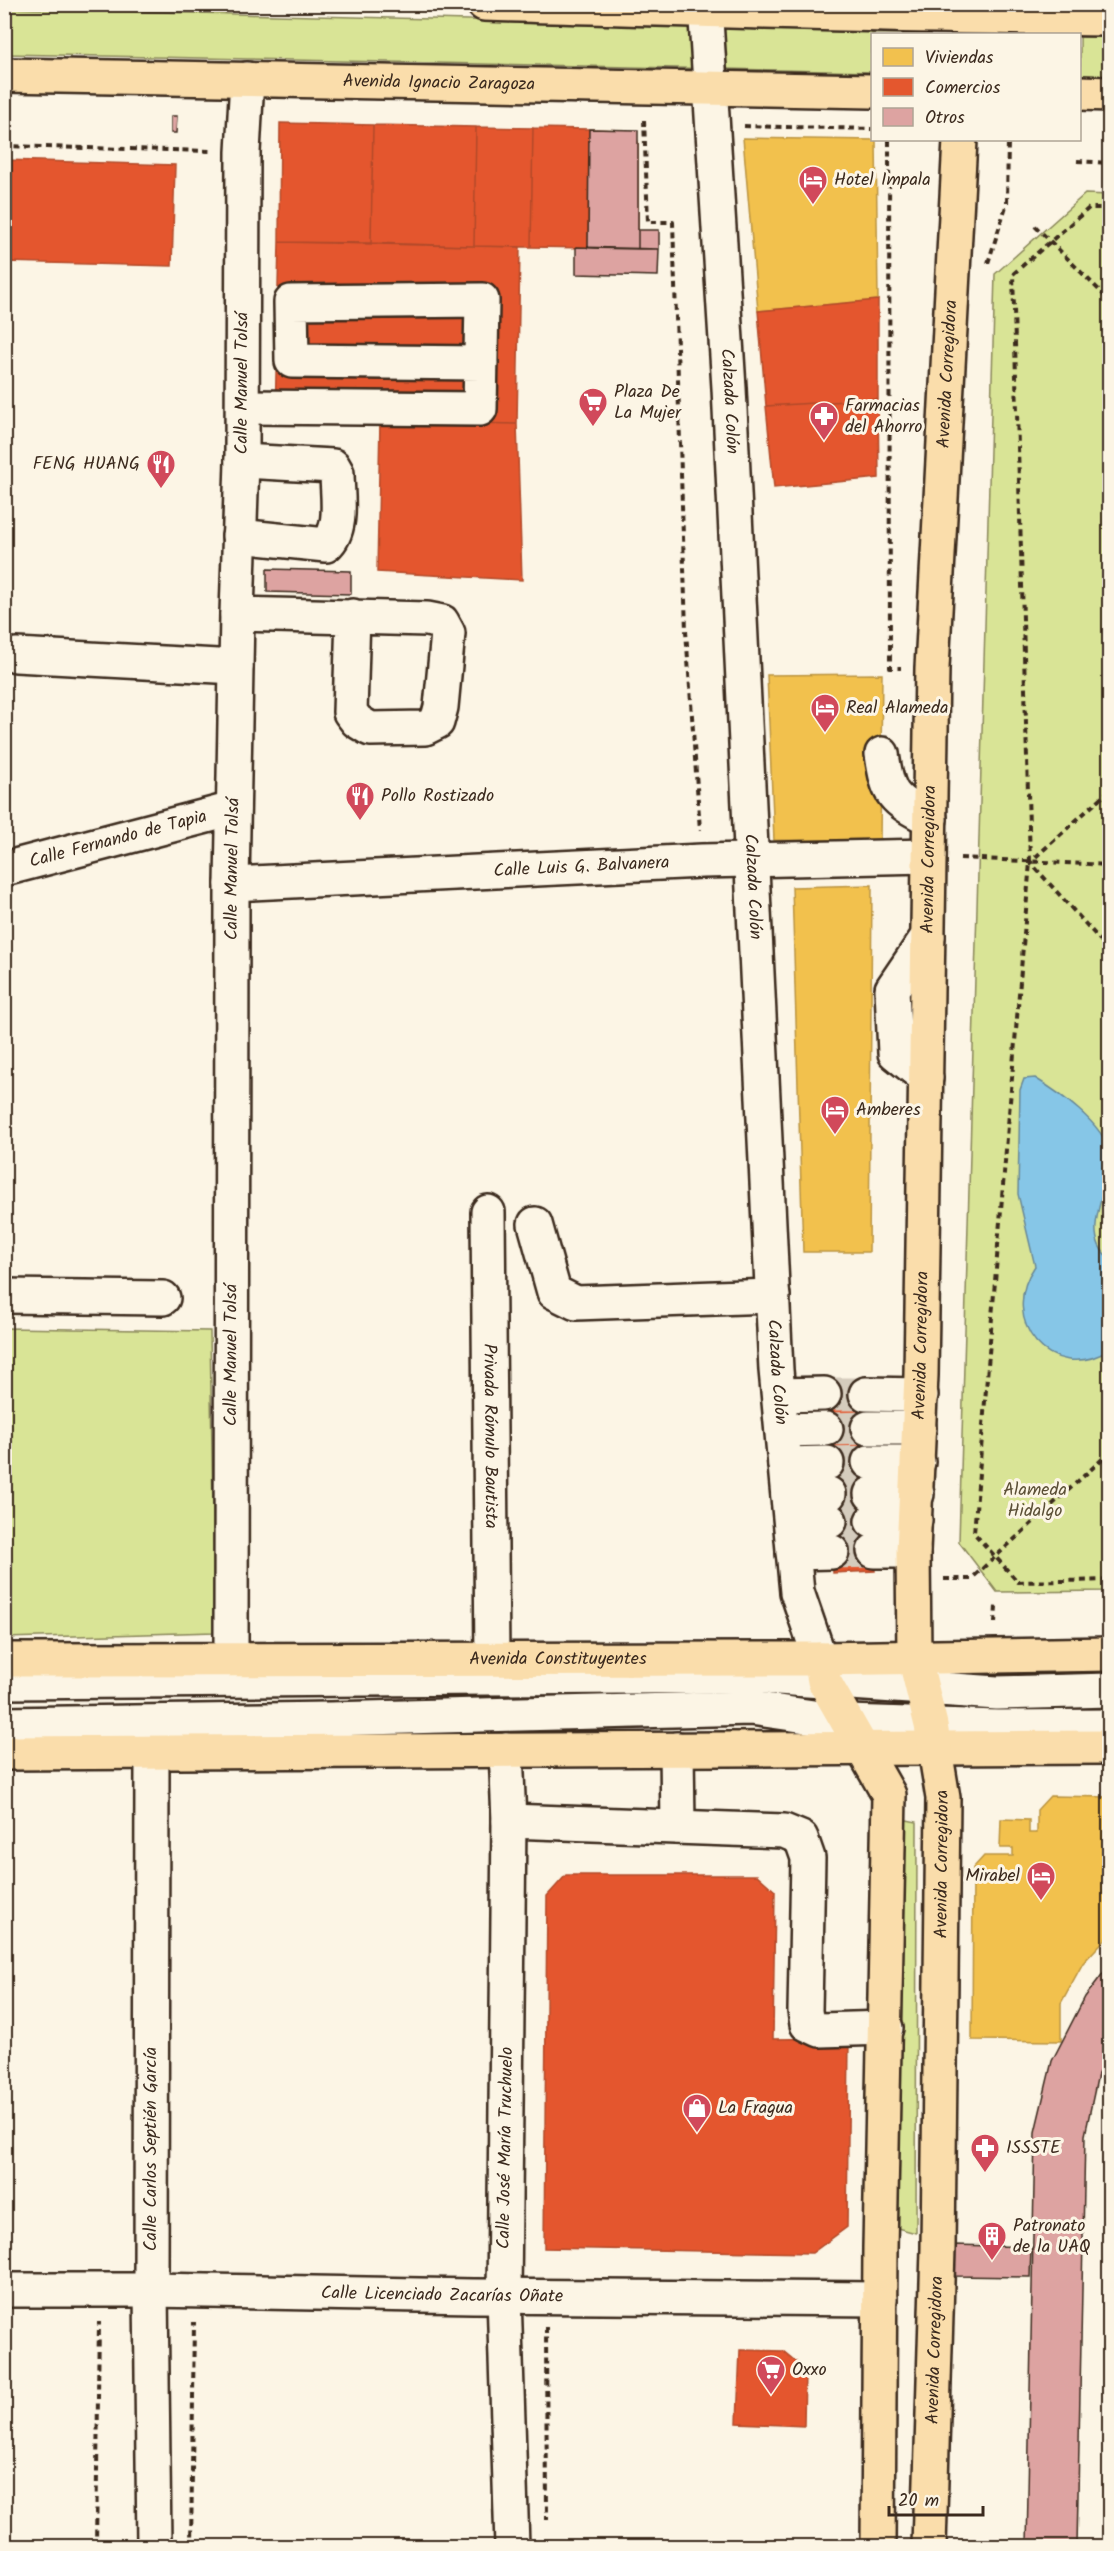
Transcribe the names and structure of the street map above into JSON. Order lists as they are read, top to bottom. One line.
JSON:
{"streets":{"main road":["Avenida Ignacio Zaragoza","Avenida Corregidora","Calzada Colón","Avenida Constituyentes"],"street":["Calle Manuel Tolsá","Calle Fernando de Tapia","Calle Luis G. Balvanera","Privada Rómulo Bautista","Calle José María Truchuelo","Calle Carlos Septién García","Calle Licenciado Zacarías Oñate"]},"crossings":[["Avenida Ignacio Zaragoza","Calle Manuel Tolsá"],["Avenida Ignacio Zaragoza","Calzada Colón"],["Avenida Corregidora","Calle Luis G. Balvanera"],["Avenida Corregidora","Avenida Constituyentes"],["Calle Manuel Tolsá","Calle Fernando de Tapia"],["Calle Manuel Tolsá","Calle Luis G. Balvanera"],["Calle Manuel Tolsá","Avenida Constituyentes"],["Calzada Colón","Calle Luis G. Balvanera"],["Calzada Colón","Avenida Constituyentes"],["Privada Rómulo Bautista","Avenida Constituyentes"],["Calle José María Truchuelo","Calle Licenciado Zacarías Oñate"],["Calle Carlos Septién García","Calle Licenciado Zacarías Oñate"]],"parks":["Alameda Hidalgo"],"places":{"hotel":["Hotel Impala","Real Alameda","Amberes","Mirabel"],"supermarket":["Plaza De La Mujer","Oxxo"],"pharmacy":["Farmacias del Ahorro","ISSSTE"],"restaurant":["FENG HUANG","Pollo Rostizado"],"shop":["La Fragua"],"building":["Patronato de la UAQ"]},"legend":["Viviendas","Comercios","Otros"],"scale_bar":"20 m"}
